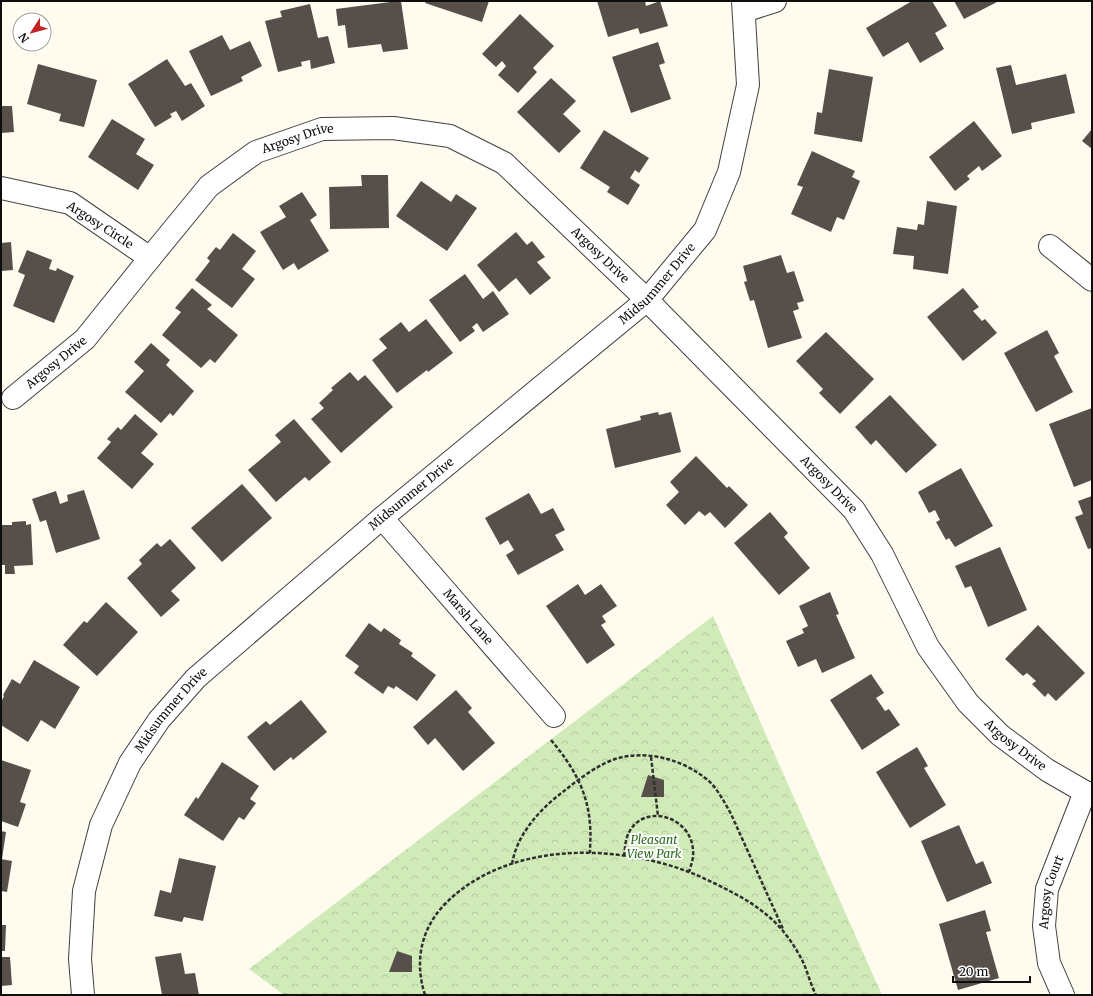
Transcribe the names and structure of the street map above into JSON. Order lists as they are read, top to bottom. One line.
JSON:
{"streets":{"street":["Argosy Drive","Argosy Circle","Midsummer Drive","Marsh Lane","Argosy Court"]},"crossings":[["Argosy Drive","Argosy Circle"],["Argosy Drive","Midsummer Drive"],["Argosy Drive","Argosy Court"],["Midsummer Drive","Marsh Lane"]],"parks":["Pleasant View Park"],"scale_bar":"20 m","north":"bottom left"}
